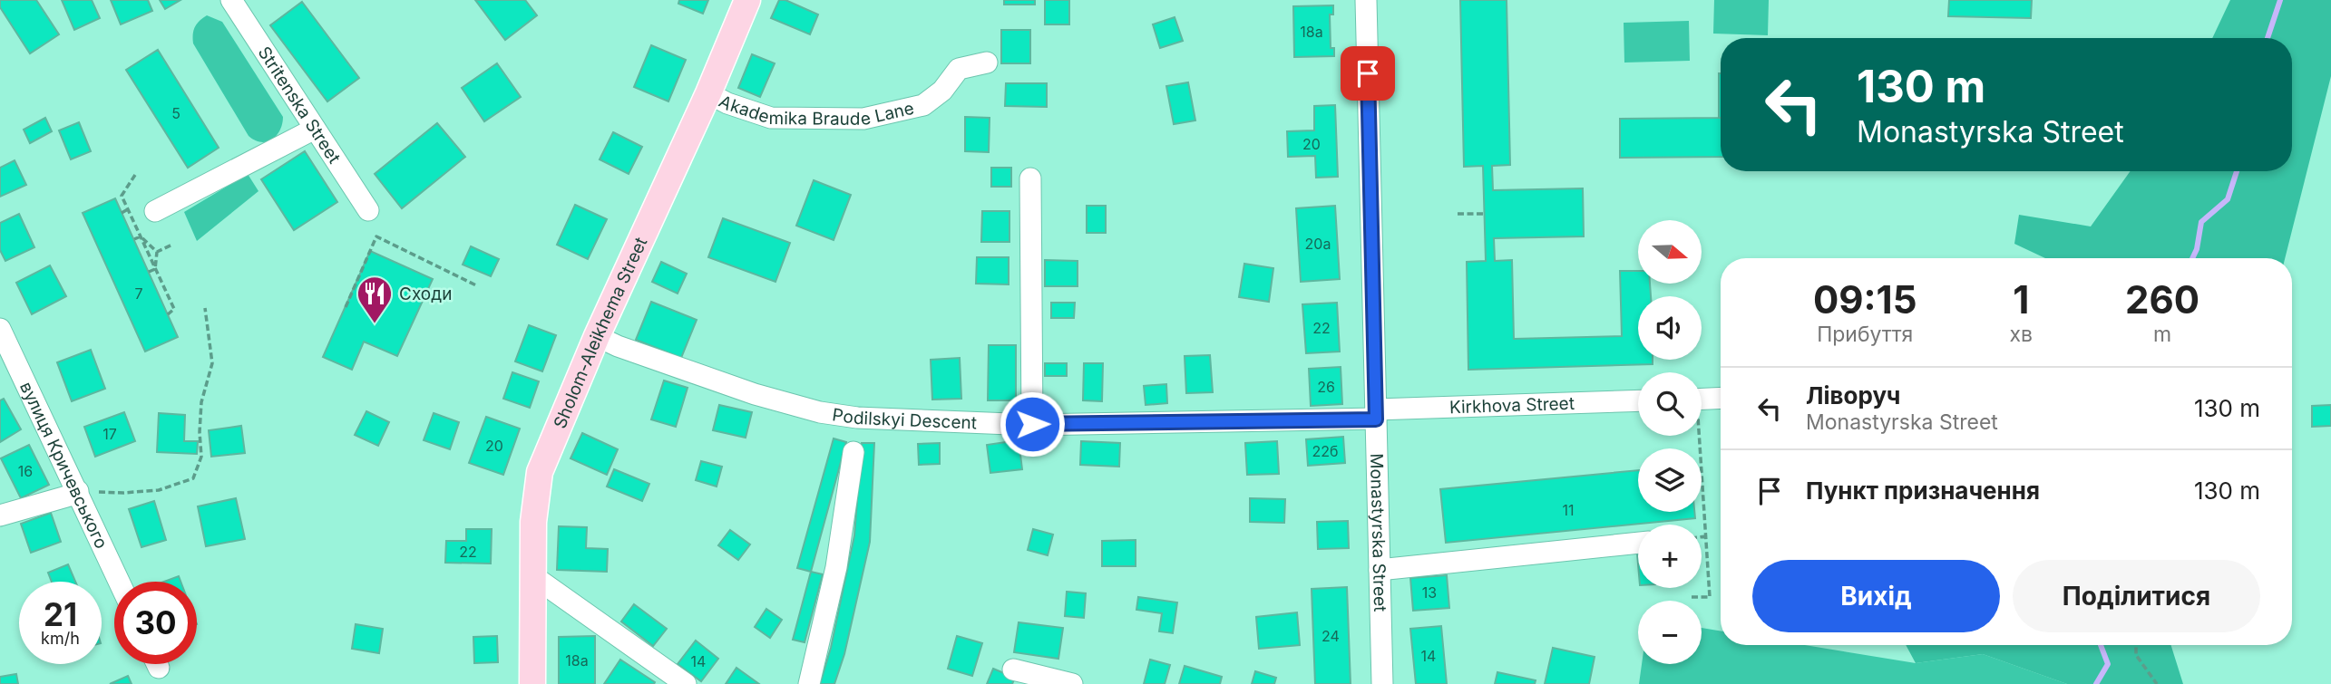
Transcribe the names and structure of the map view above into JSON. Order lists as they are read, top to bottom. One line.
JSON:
{"streets":{"main road":["Sholom-Aleikhema Street"],"street":["Akademika Braude Lane","Stritenska Street","Kirkhova Street","Podilskyi Descent","вулиця Кричевського","Monastyrska Street"]},"crossings":[["Akademika Braude Lane","Sholom-Aleikhema Street"],["Sholom-Aleikhema Street","Podilskyi Descent"],["Kirkhova Street","Podilskyi Descent"],["Kirkhova Street","Monastyrska Street"],["Podilskyi Descent","Monastyrska Street"]],"places":{"restaurant":["Сходи"]},"house_numbers":["18а","5","20","20а","7","22","26","17","20","22б","16","11","22","13","24","14","18а","14"],"north":"right","page":{"turn":["130 m","Monastyrska Street"],"map_buttons":["+","−"],"eta":["09:15","Прибуття","1","хв","260","m"],"list":[{"name":"Ліворуч","note":"Monastyrska Street","value":"130 m"},{"name":"Пункт призначення","value":"130 m"}],"buttons":["Вихід","Поділитися"],"speed":"21 km/h","limit":"30"}}
